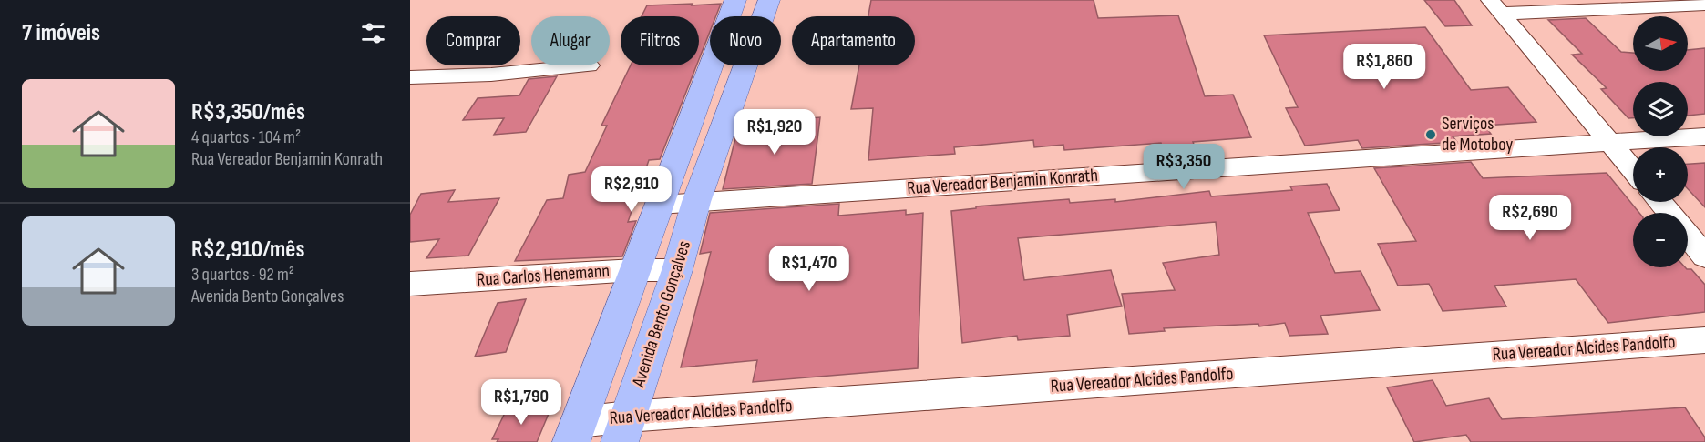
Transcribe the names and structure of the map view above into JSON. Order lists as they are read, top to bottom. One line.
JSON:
{"streets":{"main road":["Avenida Bento Gonçalves"],"street":["Rua Vereador Benjamin Konrath","Rua Carlos Henemann","Rua Vereador Alcides Pandolfo"]},"crossings":[["Rua Vereador Benjamin Konrath","Avenida Bento Gonçalves"],["Rua Carlos Henemann","Avenida Bento Gonçalves"],["Avenida Bento Gonçalves","Rua Vereador Alcides Pandolfo"]],"places":["Serviços de Motoboy"],"north":"right","page":{"heading":"7 imóveis","map_buttons":["+","−"],"chip":["Comprar","Alugar","Filtros","Novo","Apartamento"],"price":["R$1,860","R$1,920","R$3,350","R$2,910","R$2,690","R$1,470","R$1,790"],"list":[{"name":"R$3,350/mês","note":"4 quartos · 104 m² · Rua Vereador Benjamin Konrath"},{"name":"R$2,910/mês","note":"3 quartos · 92 m² · Avenida Bento Gonçalves"}]}}
